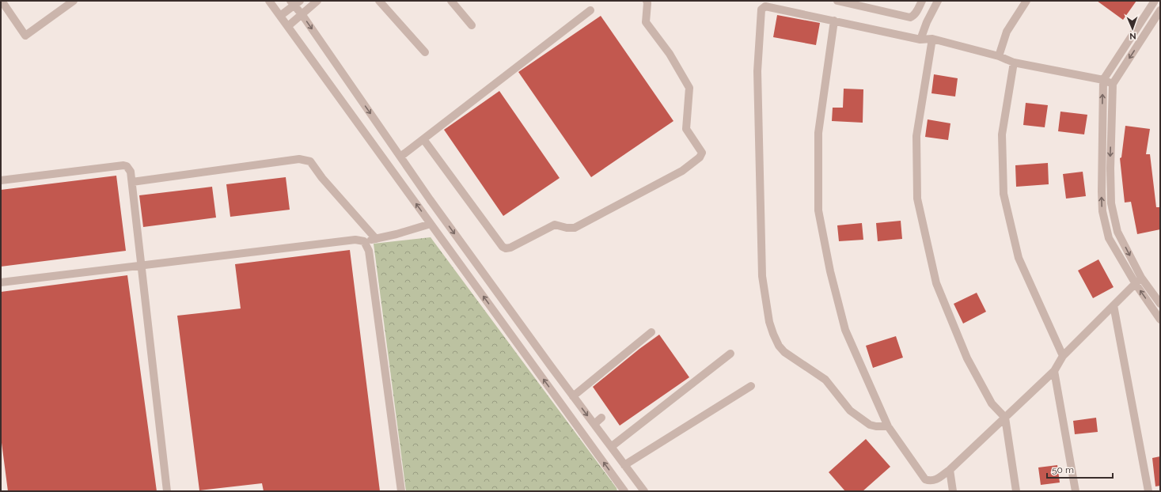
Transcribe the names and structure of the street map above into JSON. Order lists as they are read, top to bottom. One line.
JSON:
{"scale_bar":"50 m","north":"bottom"}
